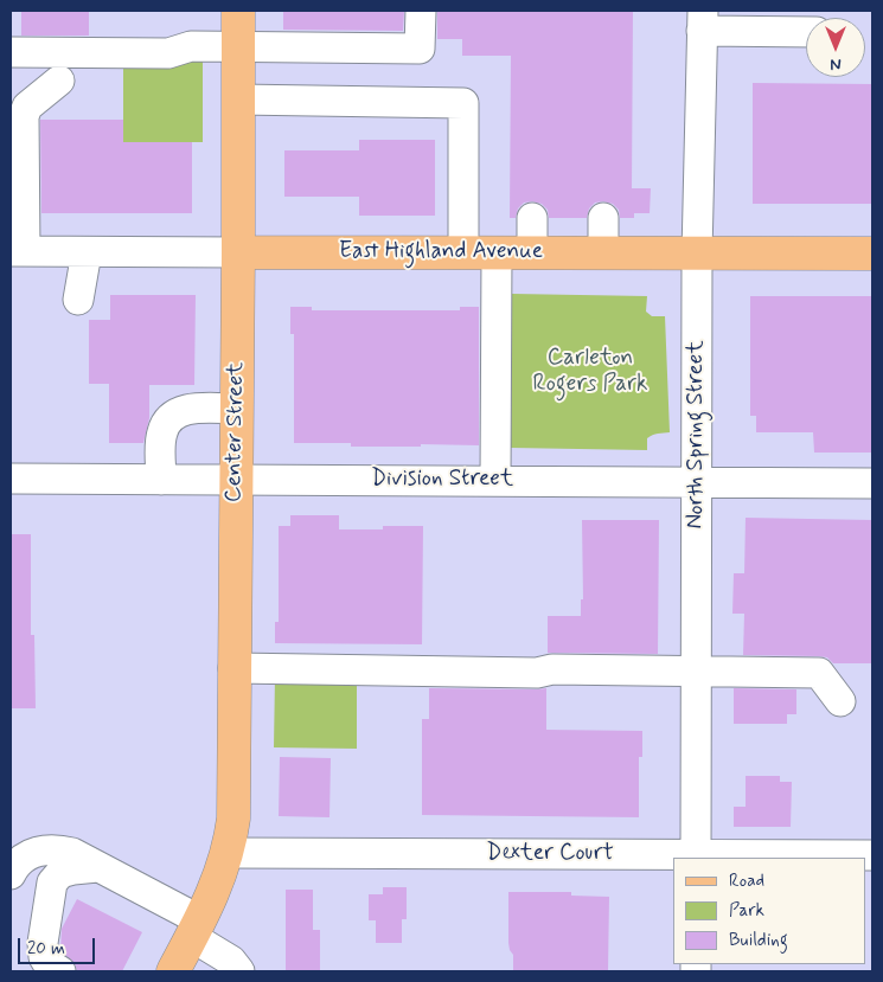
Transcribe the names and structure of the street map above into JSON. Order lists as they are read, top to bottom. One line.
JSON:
{"streets":{"main road":["East Highland Avenue","Center Street"],"street":["North Spring Street","Division Street","Dexter Court"]},"crossings":[["East Highland Avenue","Center Street"],["East Highland Avenue","North Spring Street"],["Center Street","Division Street"],["Center Street","Dexter Court"],["North Spring Street","Division Street"],["North Spring Street","Dexter Court"]],"parks":["Carleton Rogers Park"],"legend":["Road","Park","Building"],"scale_bar":"20 m","north":"bottom"}
